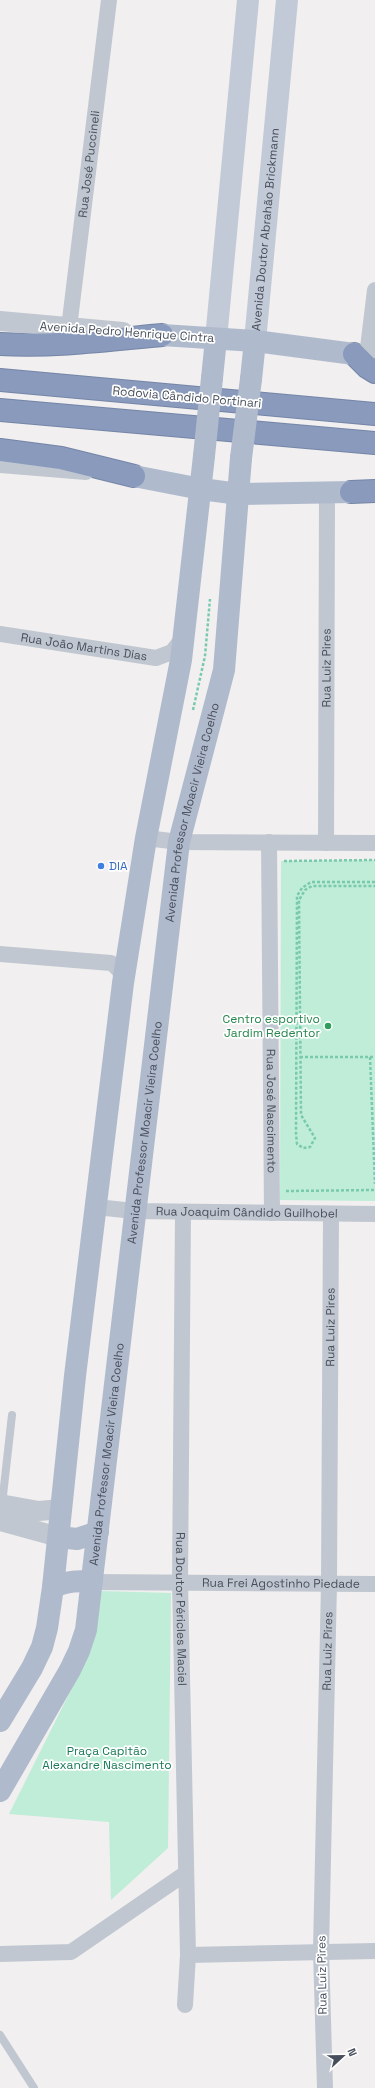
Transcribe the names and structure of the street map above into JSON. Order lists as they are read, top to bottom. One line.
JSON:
{"streets":{"highway":["Rodovia Cândido Portinari"],"main road":["Avenida Doutor Abrahão Brickmann","Avenida Pedro Henrique Cintra","Avenida Professor Moacir Vieira Coelho"],"street":["Rua José Puccineli","Rua João Martins Dias","Rua Luiz Pires","Rua José Nascimento","Rua Joaquim Cândido Guilhobel","Rua Frei Agostinho Piedade","Rua Doutor Péricles Maciel"]},"crossings":[["Rua José Puccineli","Avenida Pedro Henrique Cintra"],["Avenida Doutor Abrahão Brickmann","Avenida Pedro Henrique Cintra"],["Avenida Doutor Abrahão Brickmann","Avenida Professor Moacir Vieira Coelho"],["Rua Luiz Pires","Rua Joaquim Cândido Guilhobel"],["Rua Luiz Pires","Rua Frei Agostinho Piedade"],["Avenida Professor Moacir Vieira Coelho","Rua Joaquim Cândido Guilhobel"],["Avenida Professor Moacir Vieira Coelho","Rua Frei Agostinho Piedade"],["Rua José Nascimento","Rua Joaquim Cândido Guilhobel"],["Rua Joaquim Cândido Guilhobel","Rua Doutor Péricles Maciel"],["Rua Frei Agostinho Piedade","Rua Doutor Péricles Maciel"]],"parks":["Praça Capitão Alexandre Nascimento"],"places":["DIA","Centro esportivo Jardim Redentor"],"north":"right"}
